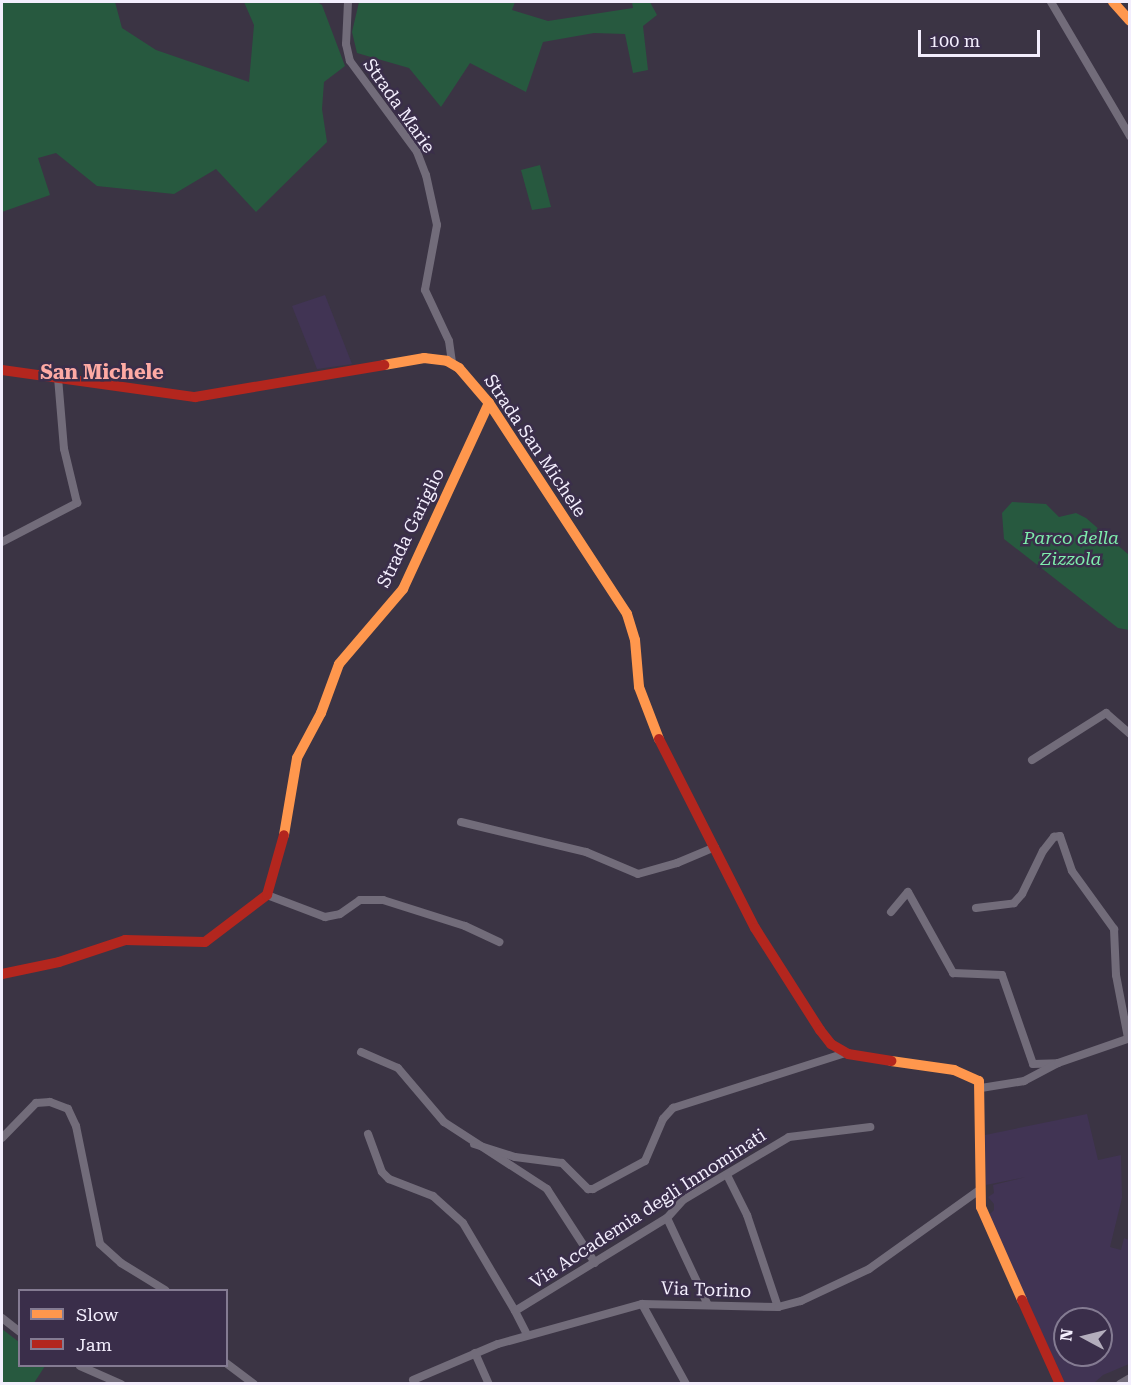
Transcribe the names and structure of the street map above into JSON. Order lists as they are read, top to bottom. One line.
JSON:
{"streets":{"street":["Strada Marie","Strada San Michele","Strada Gariglio","Via Accademia degli Innominati","Via Torino"]},"crossings":[["Strada Marie","Strada San Michele"],["Strada San Michele","Strada Gariglio"],["Via Accademia degli Innominati","Via Torino"]],"districts":["San Michele"],"parks":["Parco della Zizzola"],"legend":["Slow","Jam"],"scale_bar":"100 m","north":"left"}
